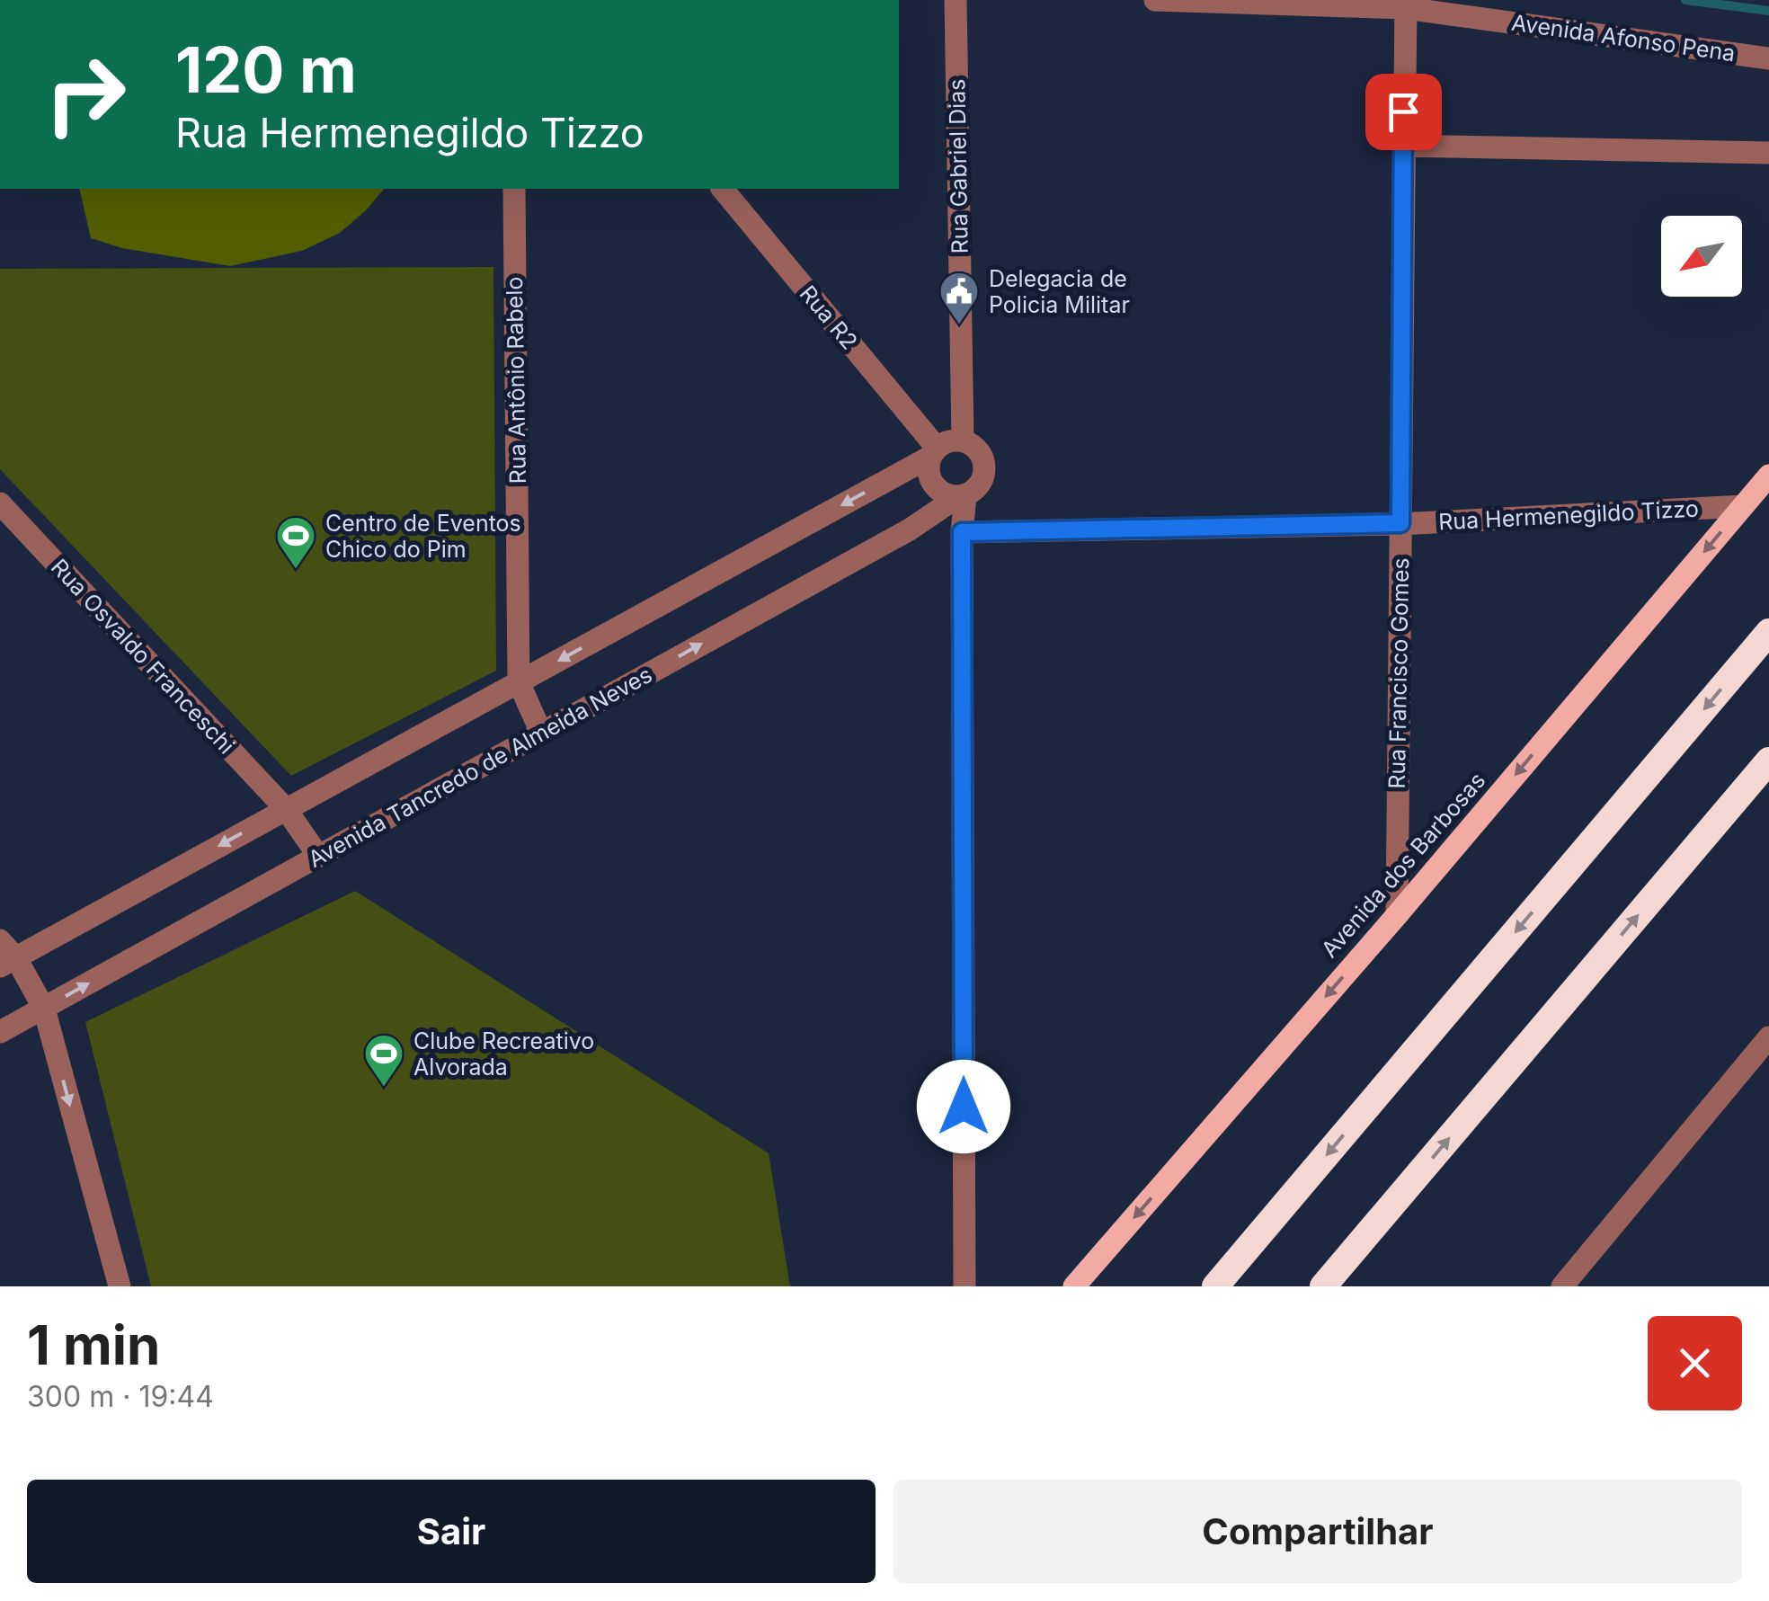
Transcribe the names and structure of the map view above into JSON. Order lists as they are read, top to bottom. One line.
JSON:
{"streets":{"main road":["Avenida dos Barbosas"],"street":["Avenida Afonso Pena","Rua Gabriel Dias","Rua R2","Rua Antônio Rabelo","Rua Hermenegildo Tizzo","Rua Osvaldo Franceschi","Rua Francisco Gomes","Avenida Tancredo de Almeida Neves"]},"crossings":[["Avenida Afonso Pena","Rua Francisco Gomes"],["Rua Gabriel Dias","Rua R2"],["Rua Gabriel Dias","Rua Hermenegildo Tizzo"],["Rua Gabriel Dias","Avenida Tancredo de Almeida Neves"],["Rua R2","Avenida Tancredo de Almeida Neves"],["Rua Hermenegildo Tizzo","Rua Francisco Gomes"],["Rua Hermenegildo Tizzo","Avenida dos Barbosas"],["Rua Osvaldo Franceschi","Avenida Tancredo de Almeida Neves"],["Rua Francisco Gomes","Avenida dos Barbosas"]],"one_way":["Avenida dos Barbosas"],"places":{"public building":["Delegacia de Policia Militar"],"sports":["Centro de Eventos Chico do Pim","Clube Recreativo Alvorada"]},"north":"bottom left","page":{"turn":["120 m","Rua Hermenegildo Tizzo"],"heading":["1 min","300 m · 19:44"],"buttons":["Sair","Compartilhar"]}}
